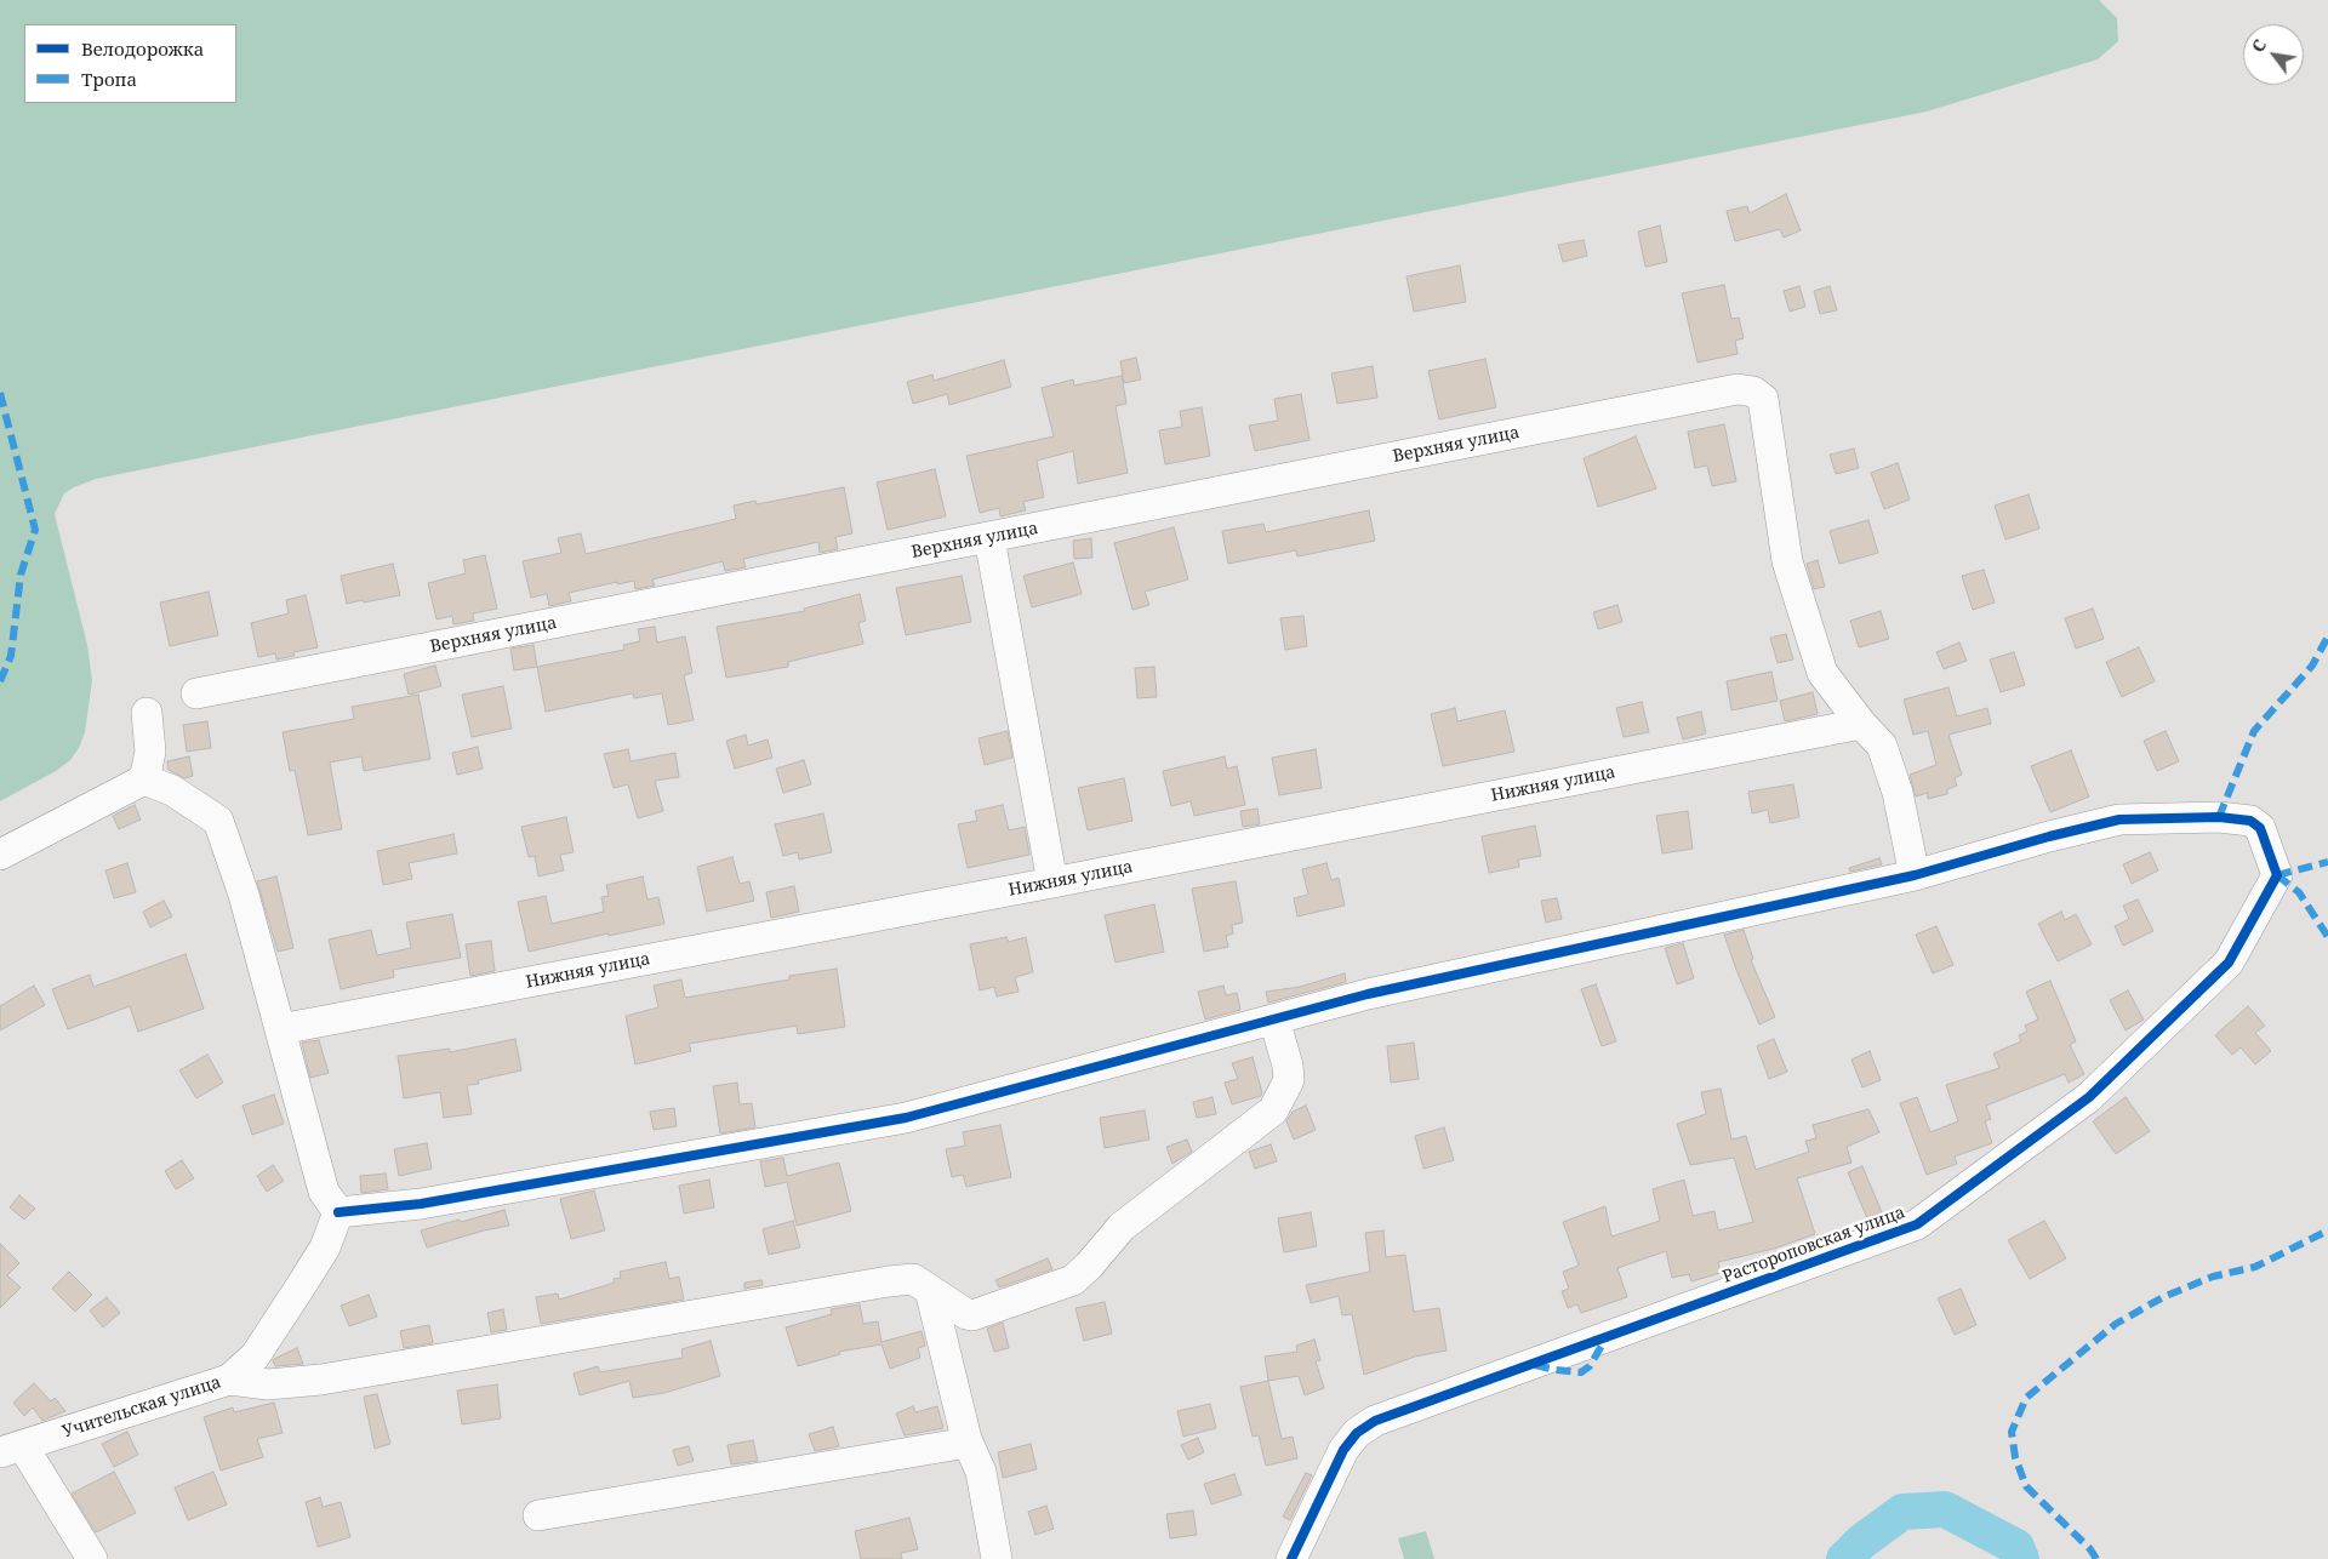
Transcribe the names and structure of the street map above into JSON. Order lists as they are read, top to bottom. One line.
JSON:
{"streets":{"street":["Верхняя улица","Нижняя улица","Растороповская улица","Учительская улица"]},"crossings":[["Верхняя улица","Нижняя улица"]],"legend":["Велодорожка","Тропа"],"north":"top left"}
